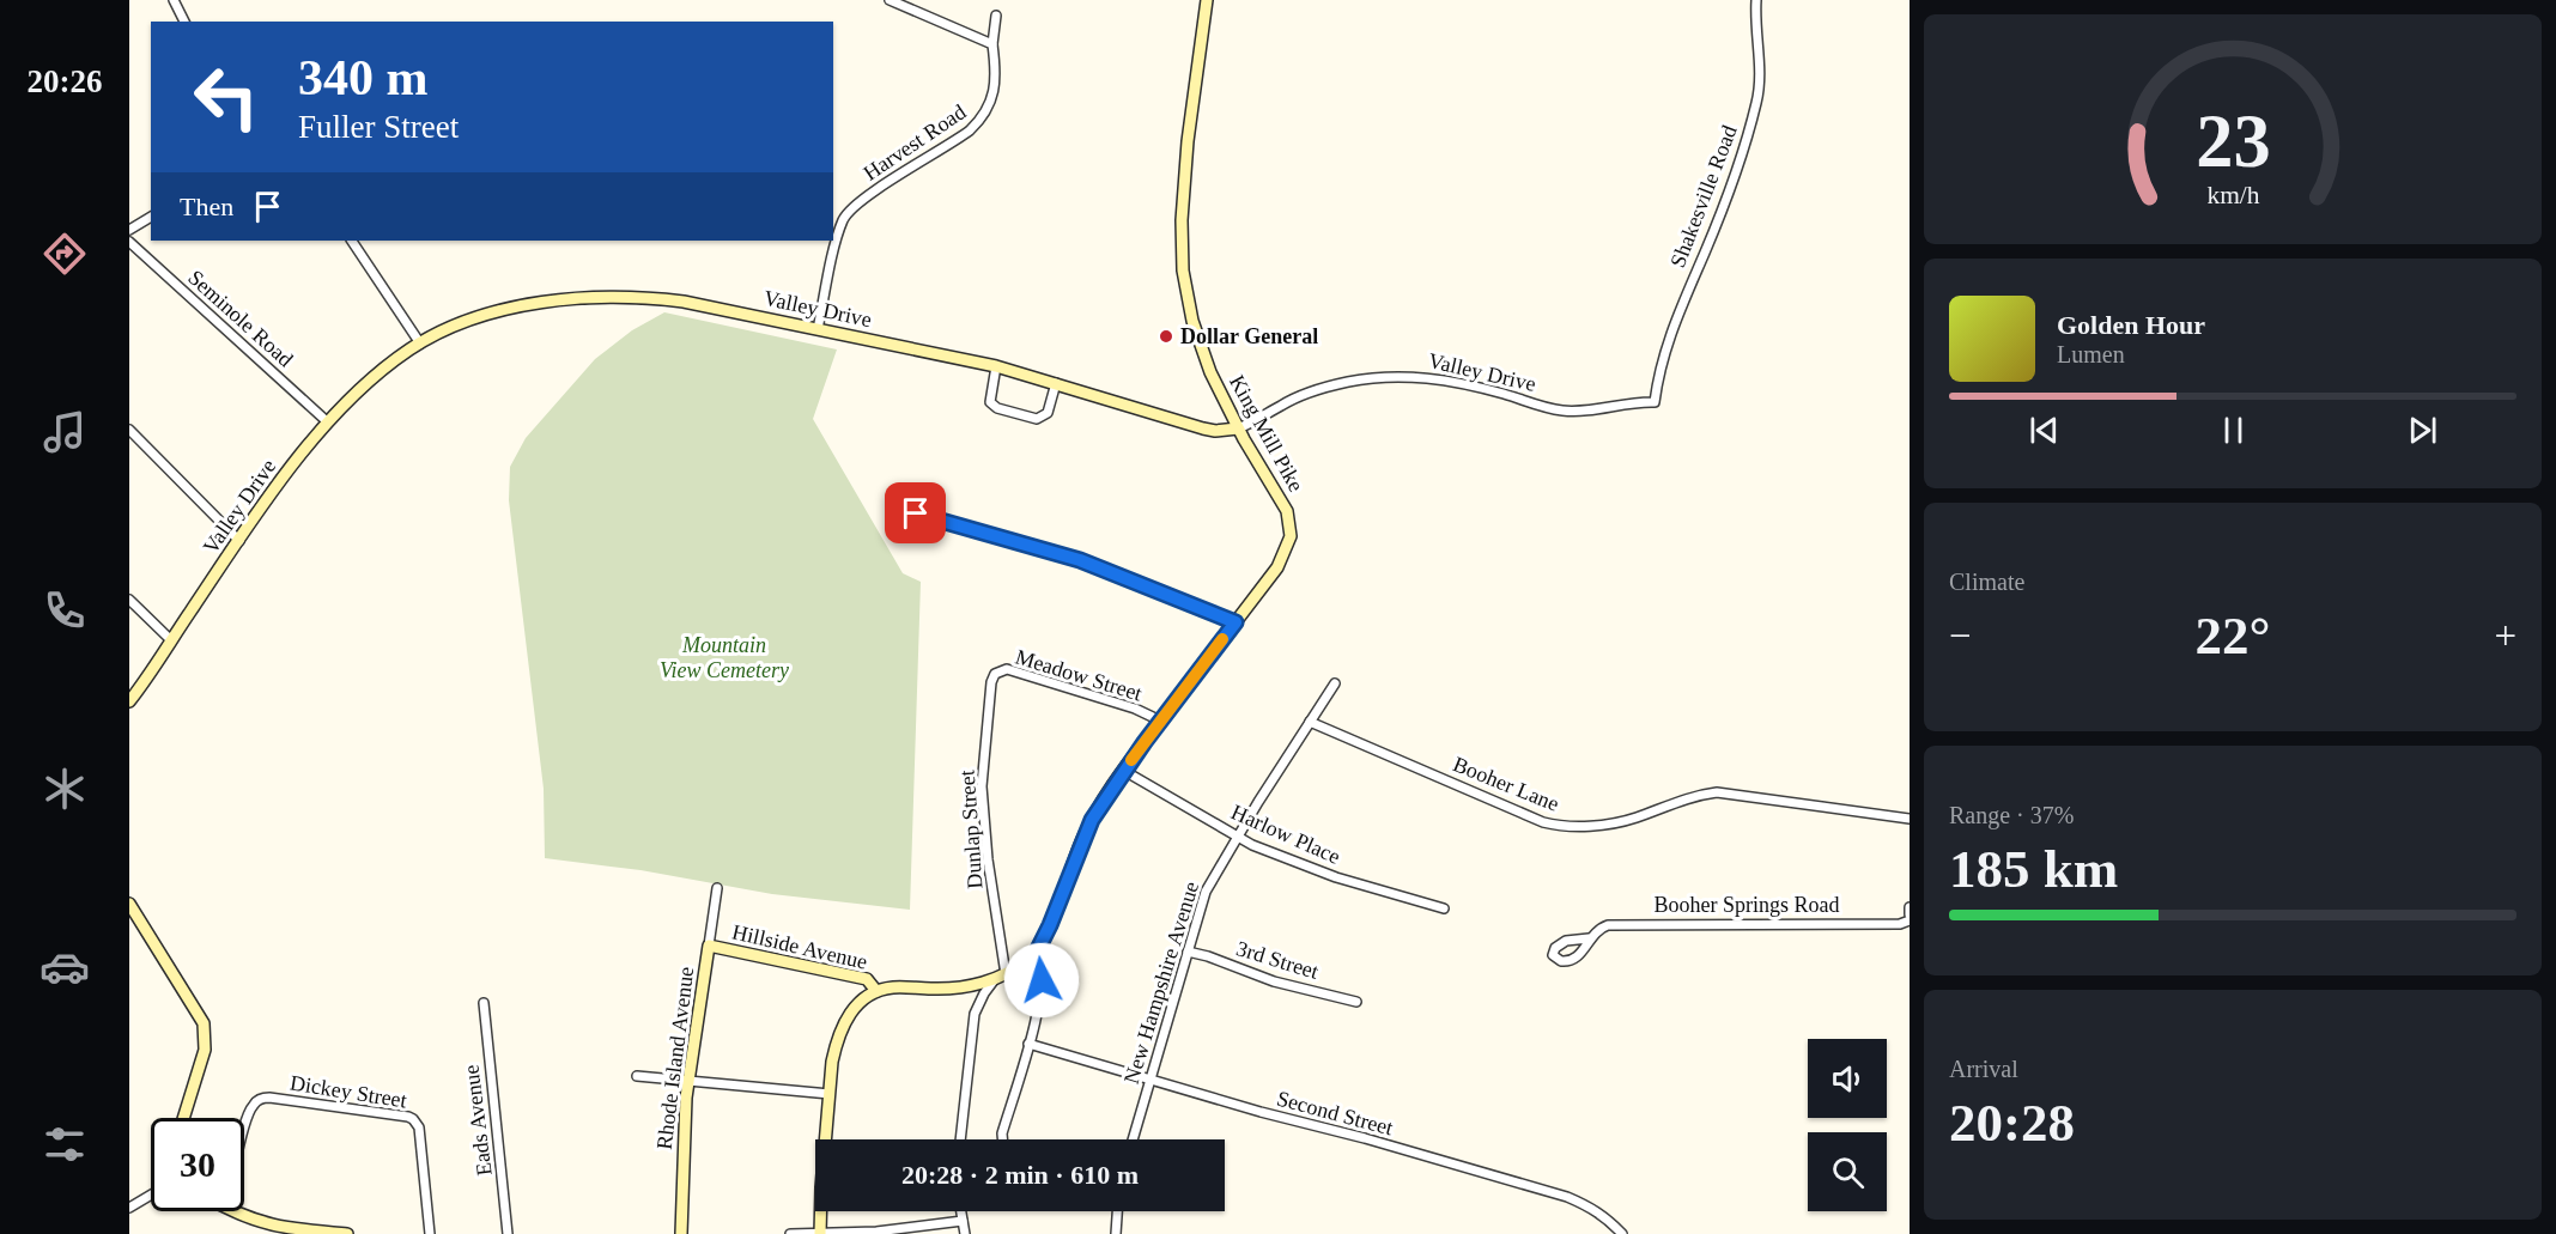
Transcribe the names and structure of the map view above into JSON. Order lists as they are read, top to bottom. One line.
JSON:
{"streets":{"main road":["Valley Drive","King Mill Pike","Hillside Avenue","Rhode Island Avenue"],"street":["Harvest Road","Shakesville Road","Seminole Road","Meadow Street","Booher Lane","Dunlap Street","Harlow Place","Booher Springs Road","3rd Street","New Hampshire Avenue","Dickey Street","Second Street","Eads Avenue"]},"crossings":[["Harvest Road","Valley Drive"],["Shakesville Road","Valley Drive"],["Valley Drive","Seminole Road"],["Valley Drive","King Mill Pike"],["King Mill Pike","Meadow Street"],["King Mill Pike","Dunlap Street"],["King Mill Pike","Harlow Place"],["Meadow Street","Dunlap Street"],["Booher Lane","New Hampshire Avenue"],["Harlow Place","New Hampshire Avenue"],["Hillside Avenue","Rhode Island Avenue"],["3rd Street","New Hampshire Avenue"],["New Hampshire Avenue","Second Street"]],"parks":["Mountain View Cemetery"],"places":["Dollar General"],"page":{"tabs":"20:26","turn":["340 m","Fuller Street"],"then":"Then","song":["Golden Hour","Lumen"],"tile":["Climate",["Range · 37%","185 km"],["Arrival","20:28"]],"heat":["−","22°","+"],"limit":"30","trip":"20:28 · 2 min · 610 m","gauge":["23","km/h"]}}
